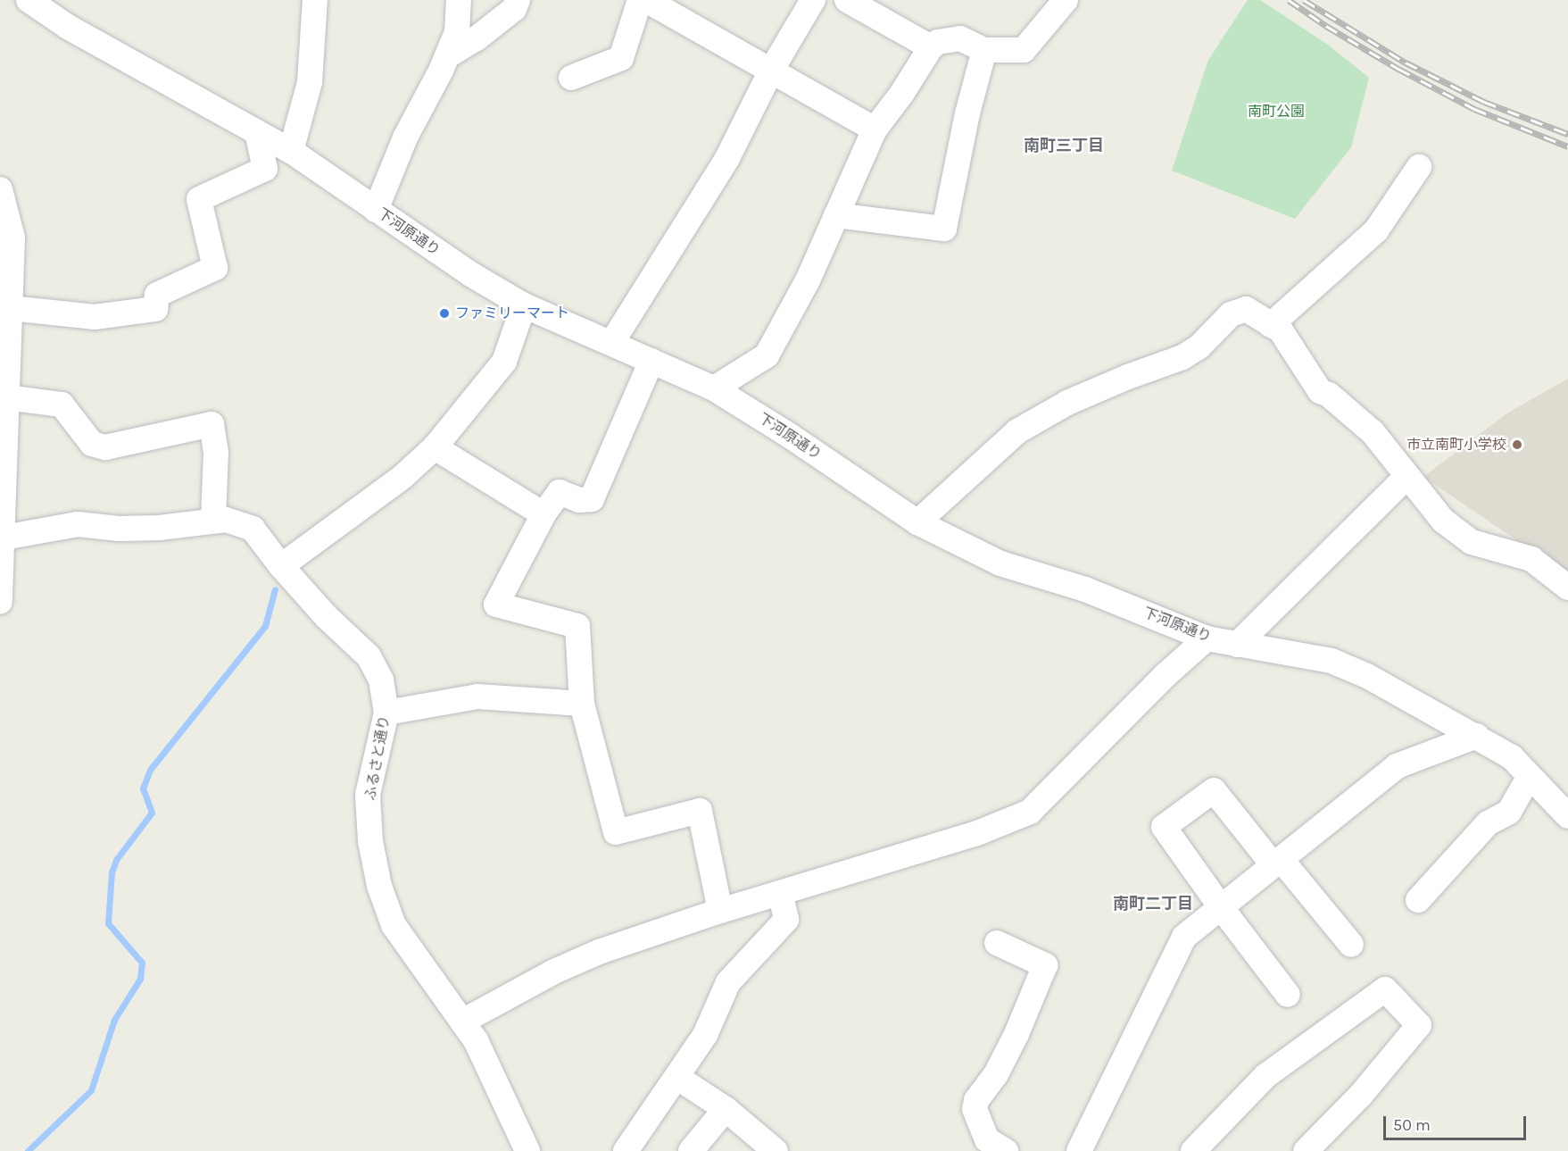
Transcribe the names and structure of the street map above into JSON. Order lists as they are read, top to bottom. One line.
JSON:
{"streets":{"street":["下河原通り","ふるさと通り"]},"districts":["南町三丁目","南町二丁目"],"parks":["南町公園"],"places":["ファミリーマート","市立南町小学校"],"scale_bar":"50 m"}
